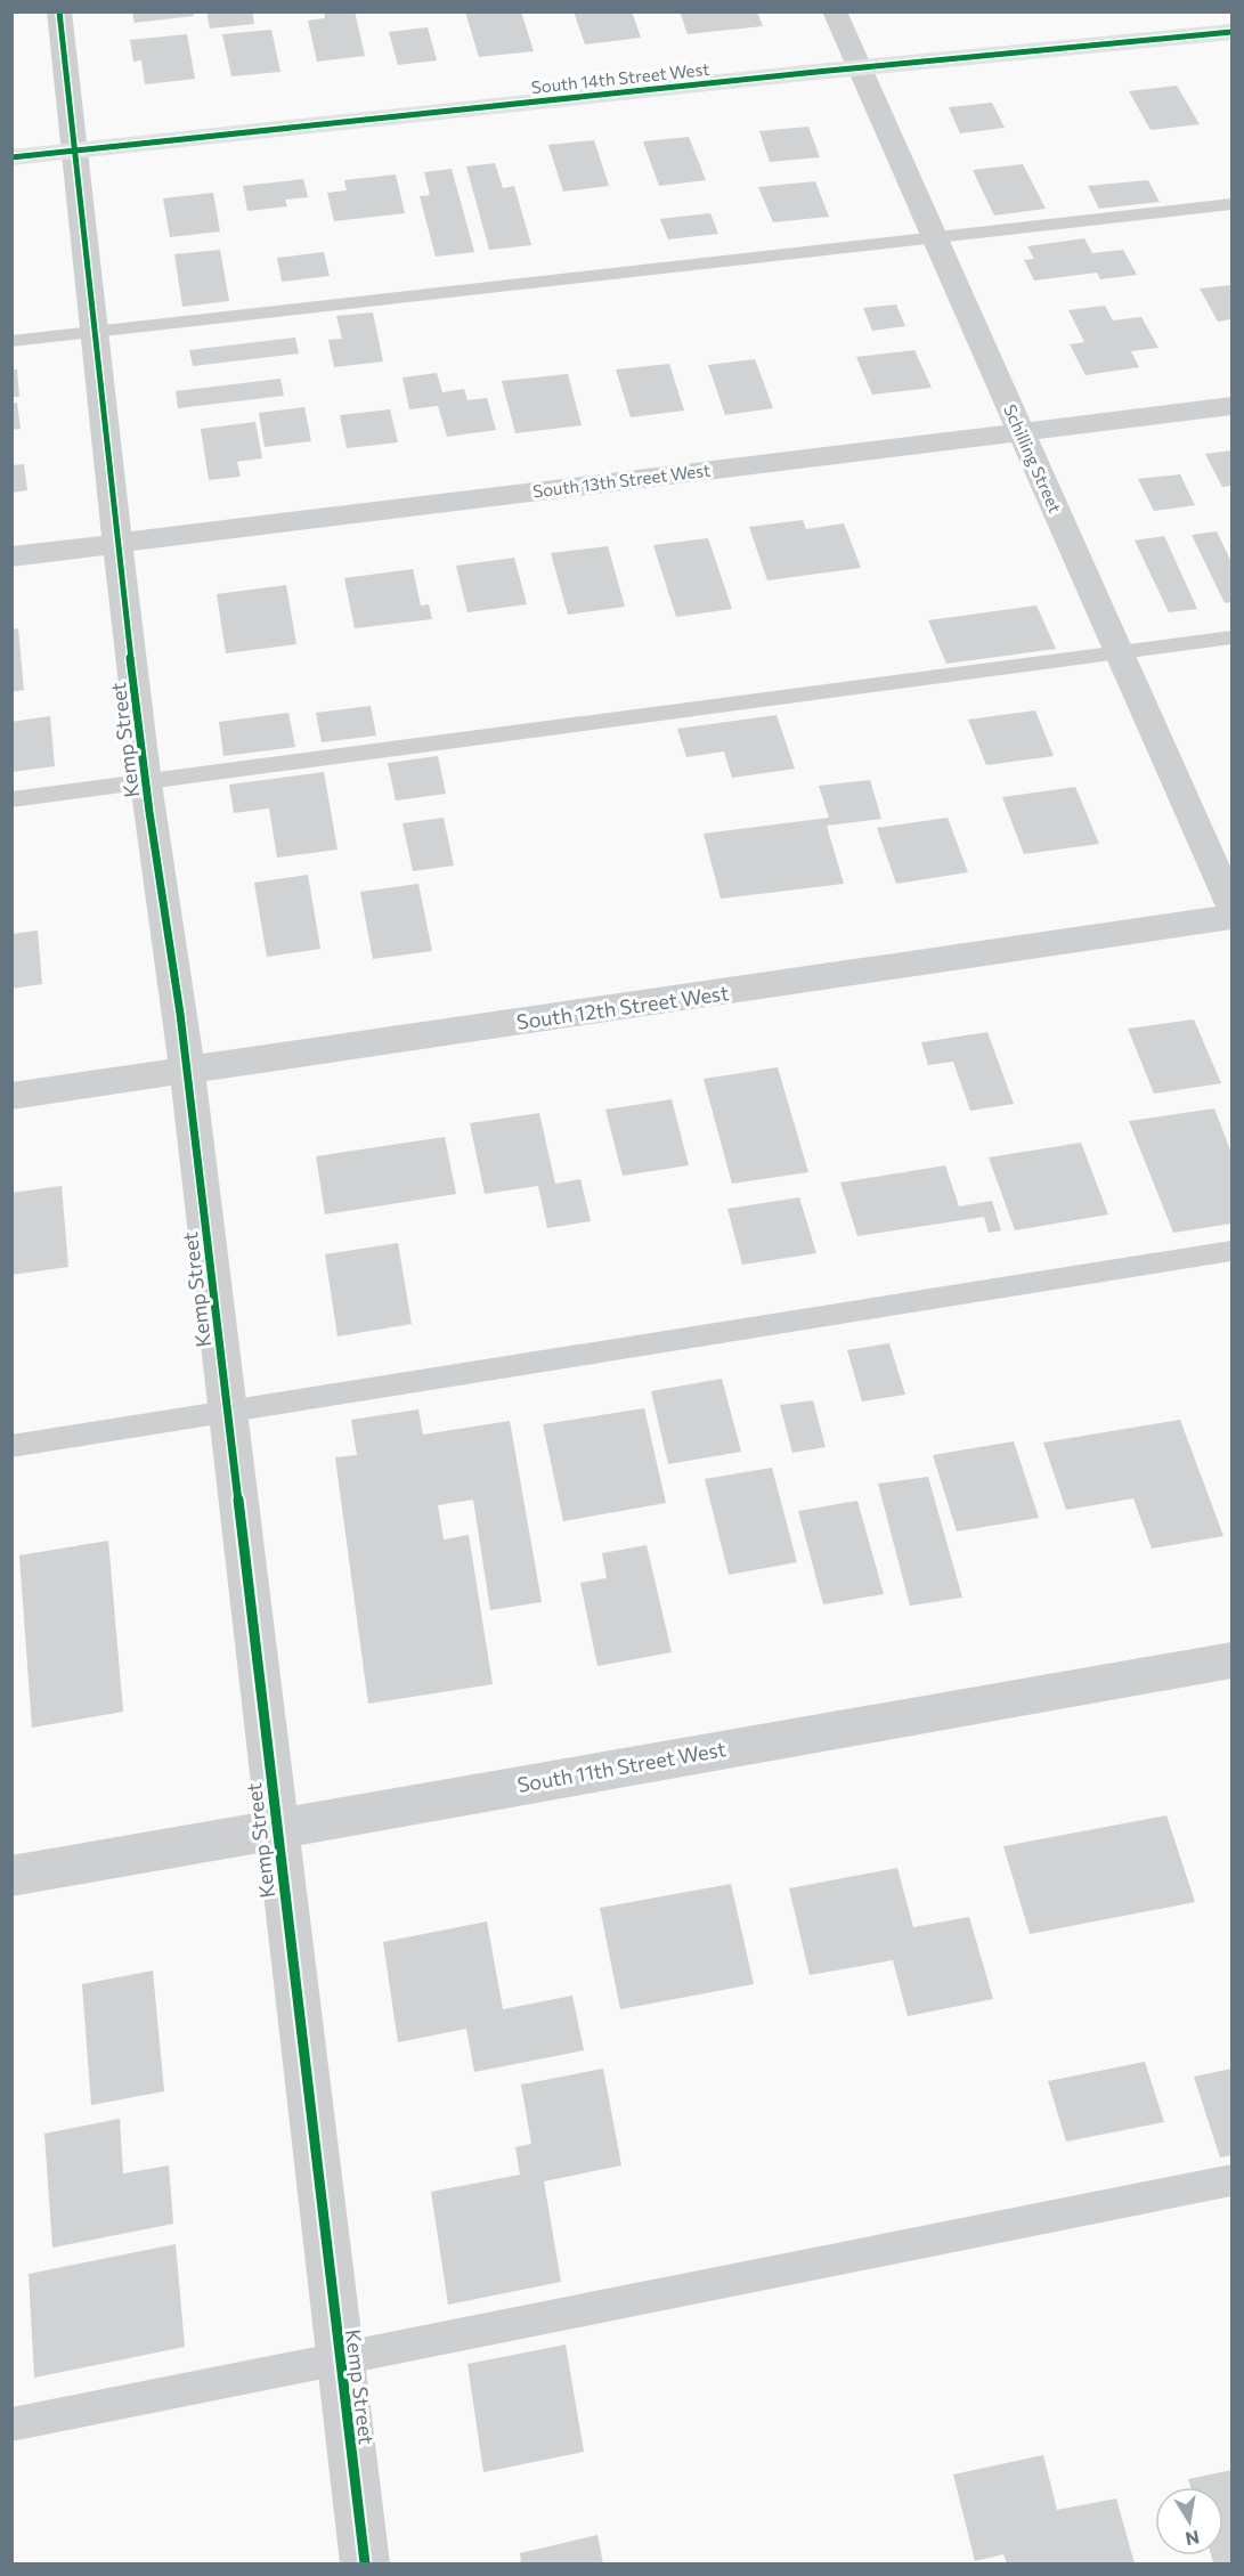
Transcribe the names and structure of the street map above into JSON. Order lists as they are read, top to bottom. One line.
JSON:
{"streets":{"main road":["South 14th Street West"],"street":["Schilling Street","South 13th Street West","Kemp Street","South 12th Street West","South 11th Street West"]},"crossings":[["South 14th Street West","Schilling Street"],["South 14th Street West","Kemp Street"],["Schilling Street","South 13th Street West"],["South 13th Street West","Kemp Street"],["Kemp Street","South 12th Street West"],["Kemp Street","South 11th Street West"]],"north":"bottom"}
